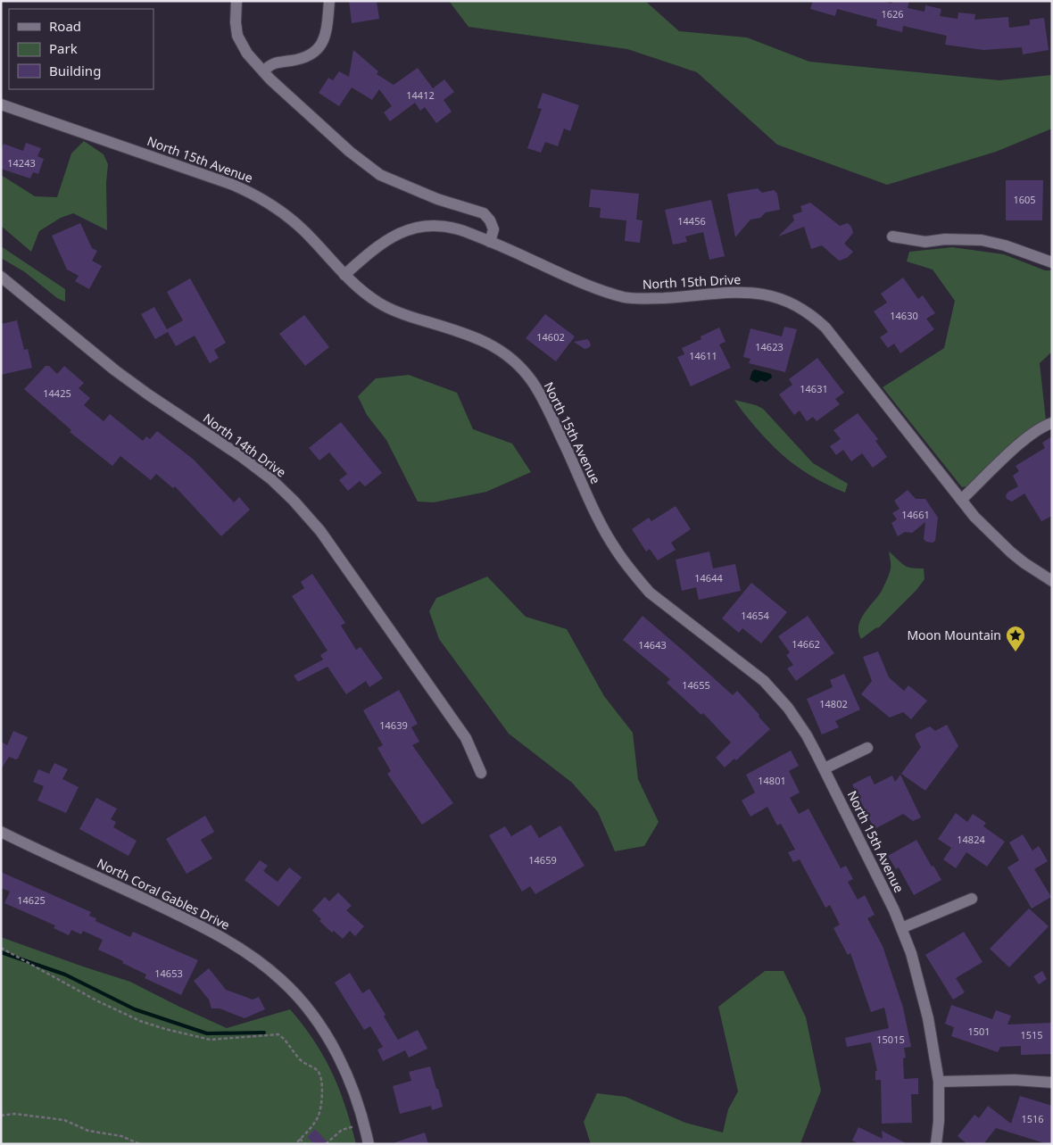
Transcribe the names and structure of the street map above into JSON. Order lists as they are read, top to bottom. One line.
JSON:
{"streets":{"street":["North 15th Avenue","North 15th Drive","North 14th Drive","North Coral Gables Drive"]},"crossings":[["North 15th Avenue","North 15th Drive"]],"places":{"place":["Moon Mountain"]},"house_numbers":["1626","14412","14243","1605","14456","14630","14602","14623","14611","14631","14425","14661","14644","14654","14662","14643","14655","14802","14639","14801","14824","14659","14625","14653","1501","1515","15015","1516"],"legend":["Road","Park","Building"]}
